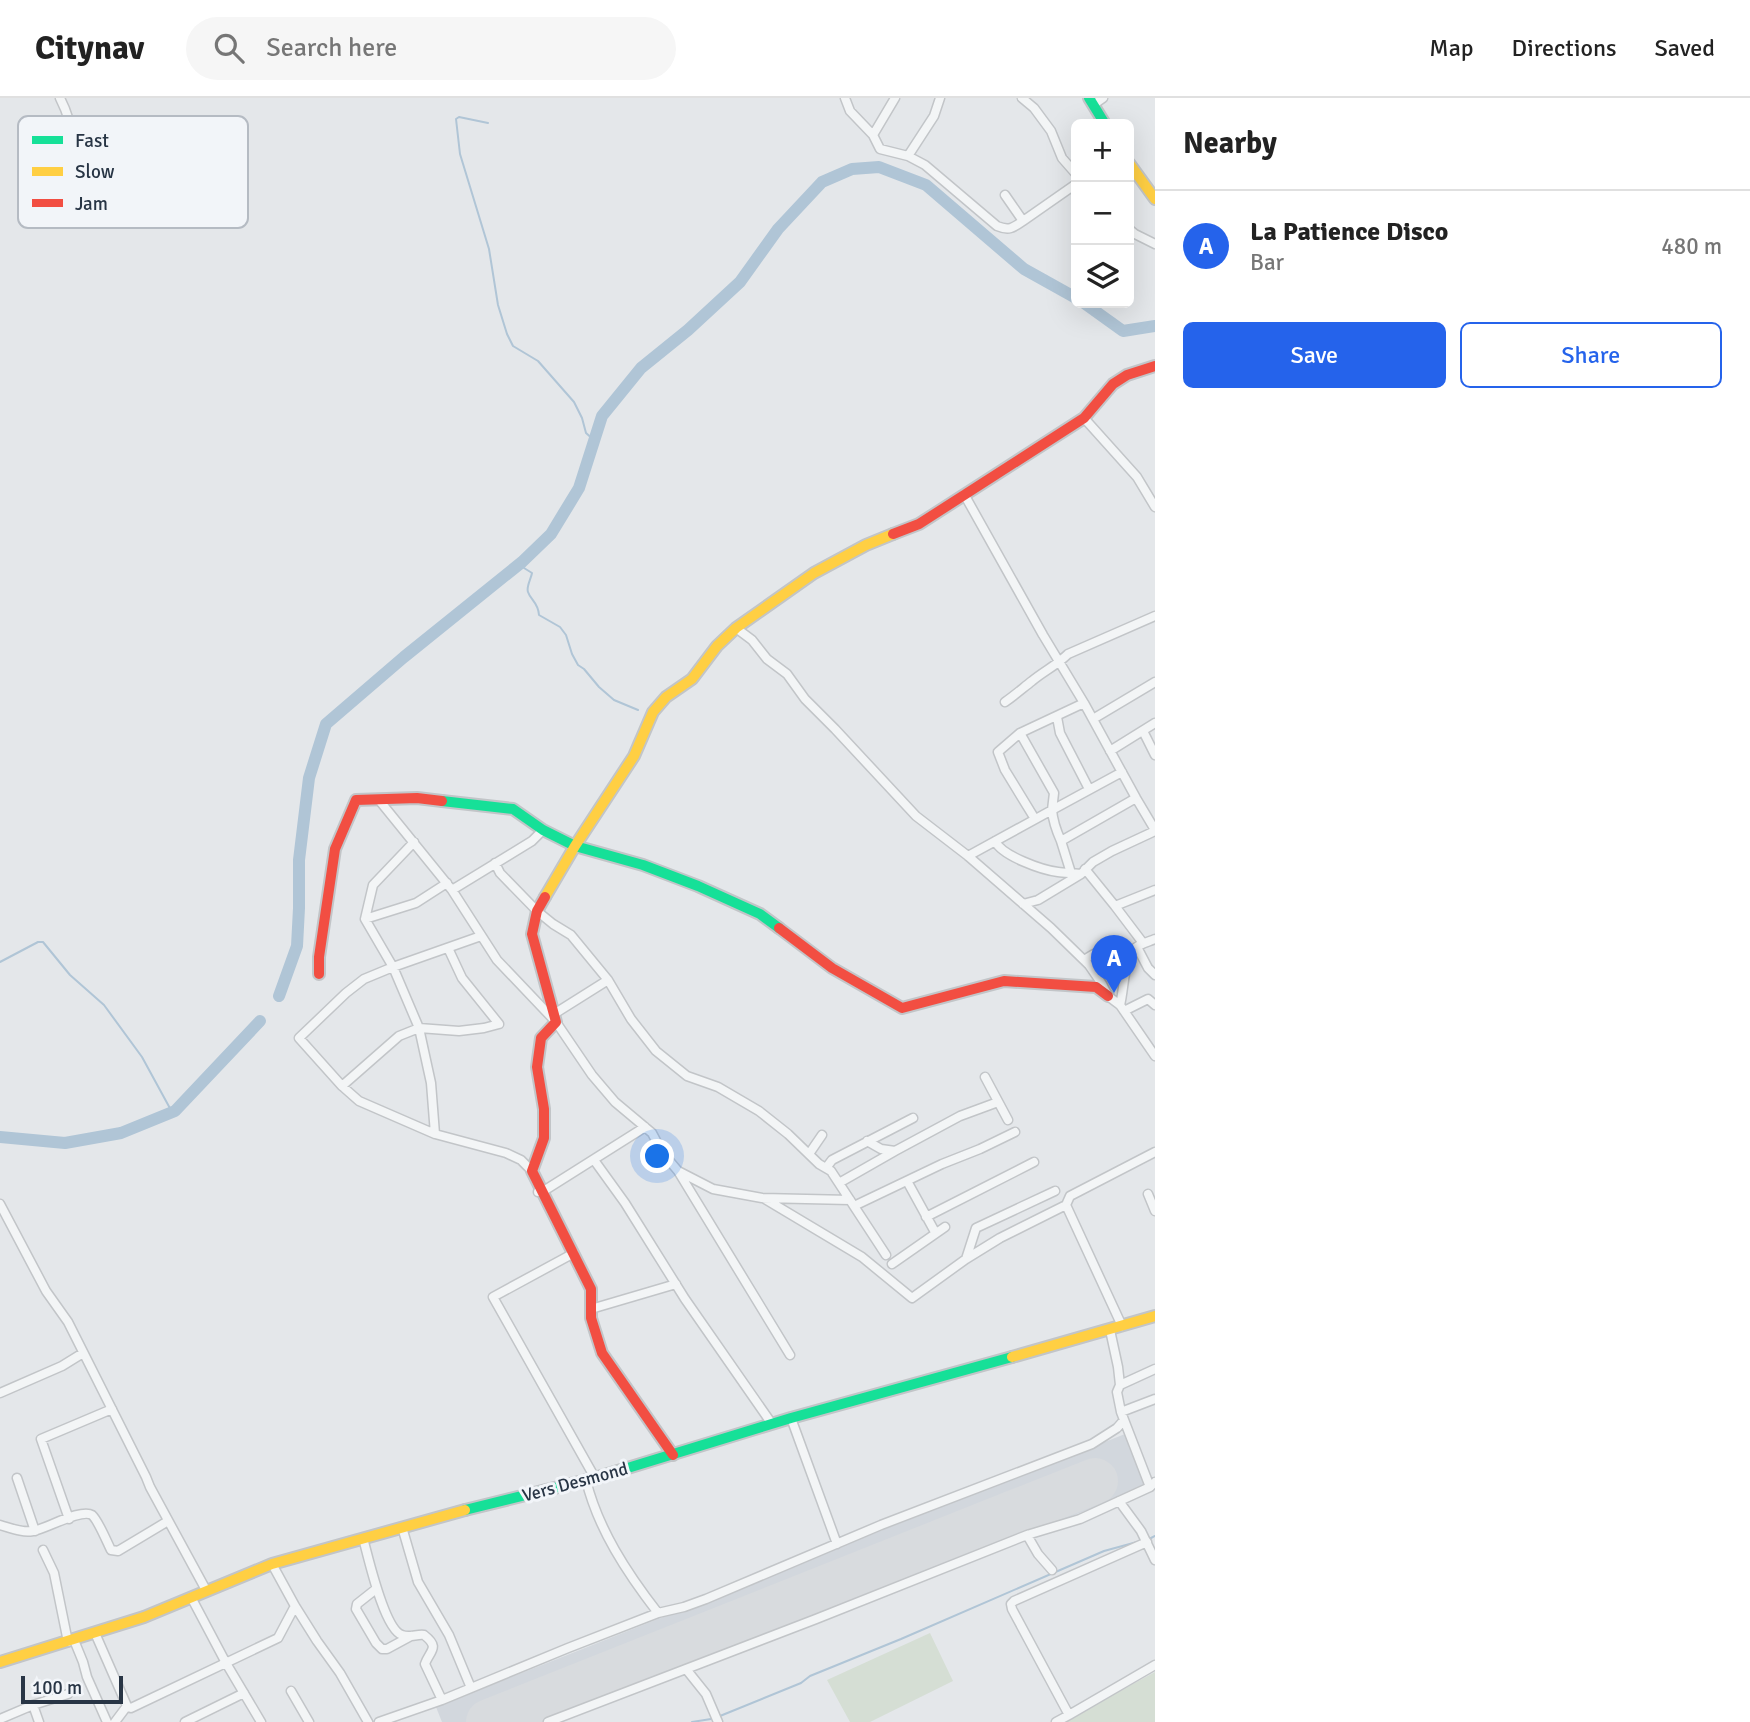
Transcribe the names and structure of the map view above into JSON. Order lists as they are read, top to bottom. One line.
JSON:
{"streets":{"street":["Vers Desmond"]},"legend":["Fast","Slow","Jam"],"scale_bar":"100 m","page":{"header":"Citynav","search":"Search here","nav":["Map","Directions","Saved"],"heading":"Nearby","map_buttons":["+","−"],"list":[{"mark":"A","name":"La Patience Disco","note":"Bar","value":"480 m"}],"buttons":["Save","Share"],"pins":"A","scale":"100 m"}}
